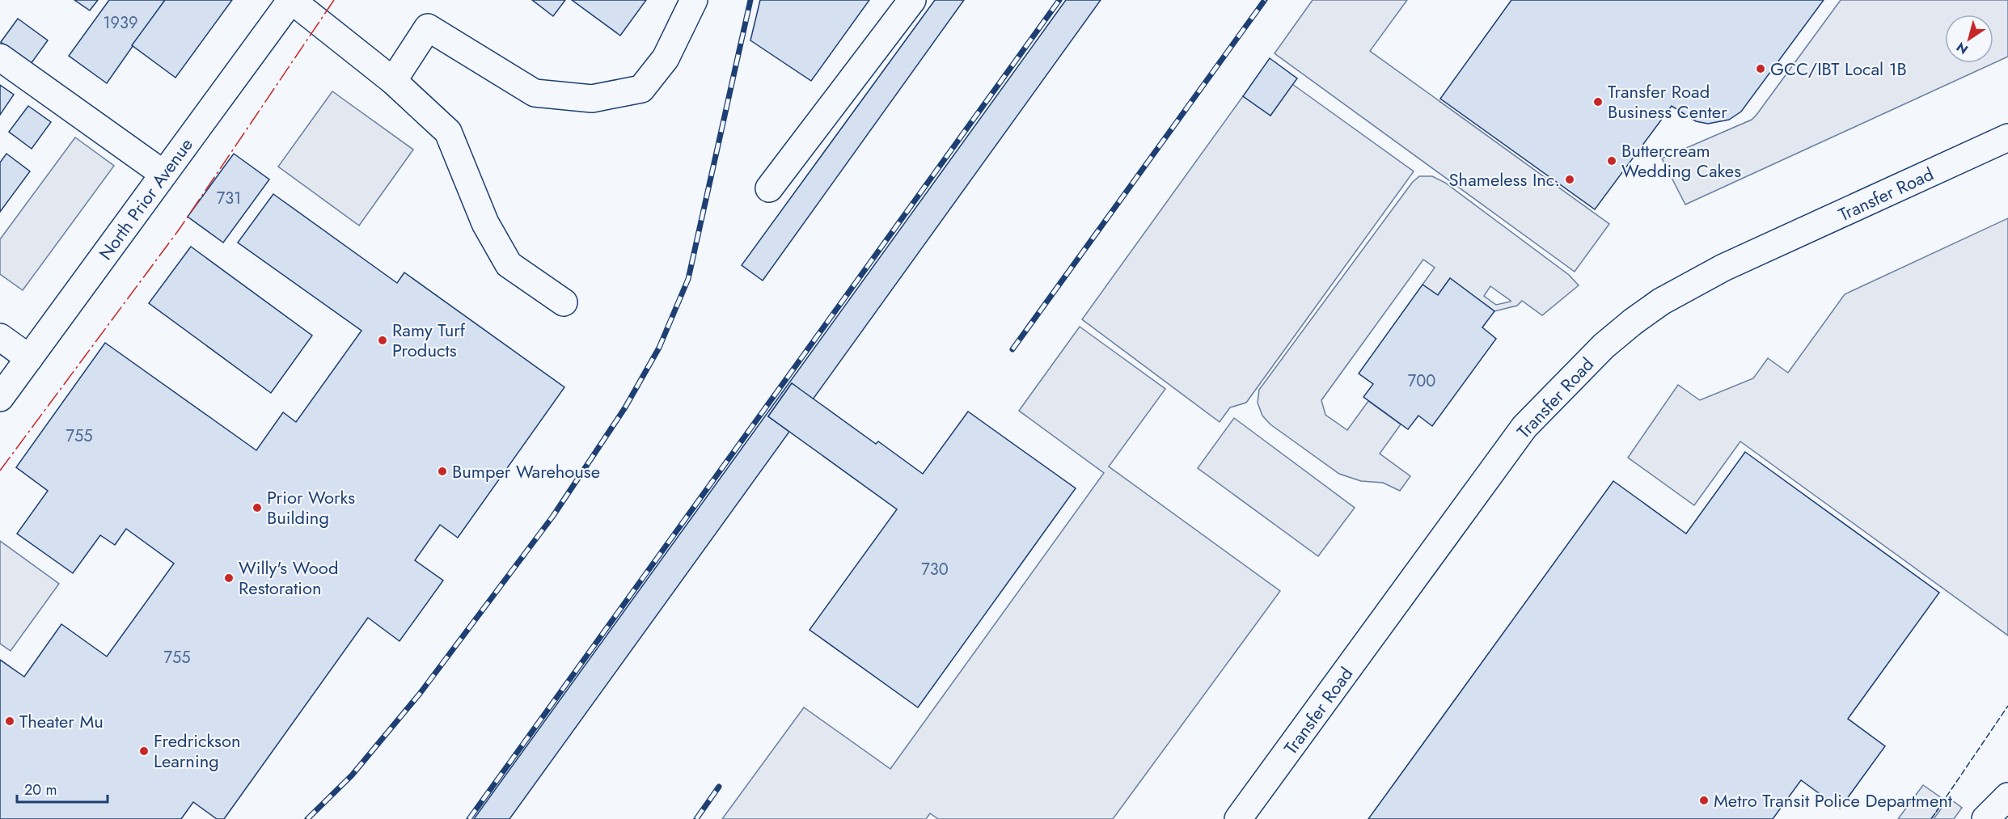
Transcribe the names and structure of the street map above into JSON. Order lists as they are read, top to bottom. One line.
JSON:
{"streets":{"main road":["Transfer Road","North Prior Avenue"]},"places":["GCC/IBT Local 1B","Transfer Road Business Center","Buttercream Wedding Cakes","Shameless Inc.","Ramy Turf Products","Bumper Warehouse","Prior Works Building","Willy's Wood Restoration","Theater Mu","Fredrickson Learning","Metro Transit Police Department"],"house_numbers":["1939","731","700","755","730","755"],"scale_bar":"20 m","north":"bottom left"}
